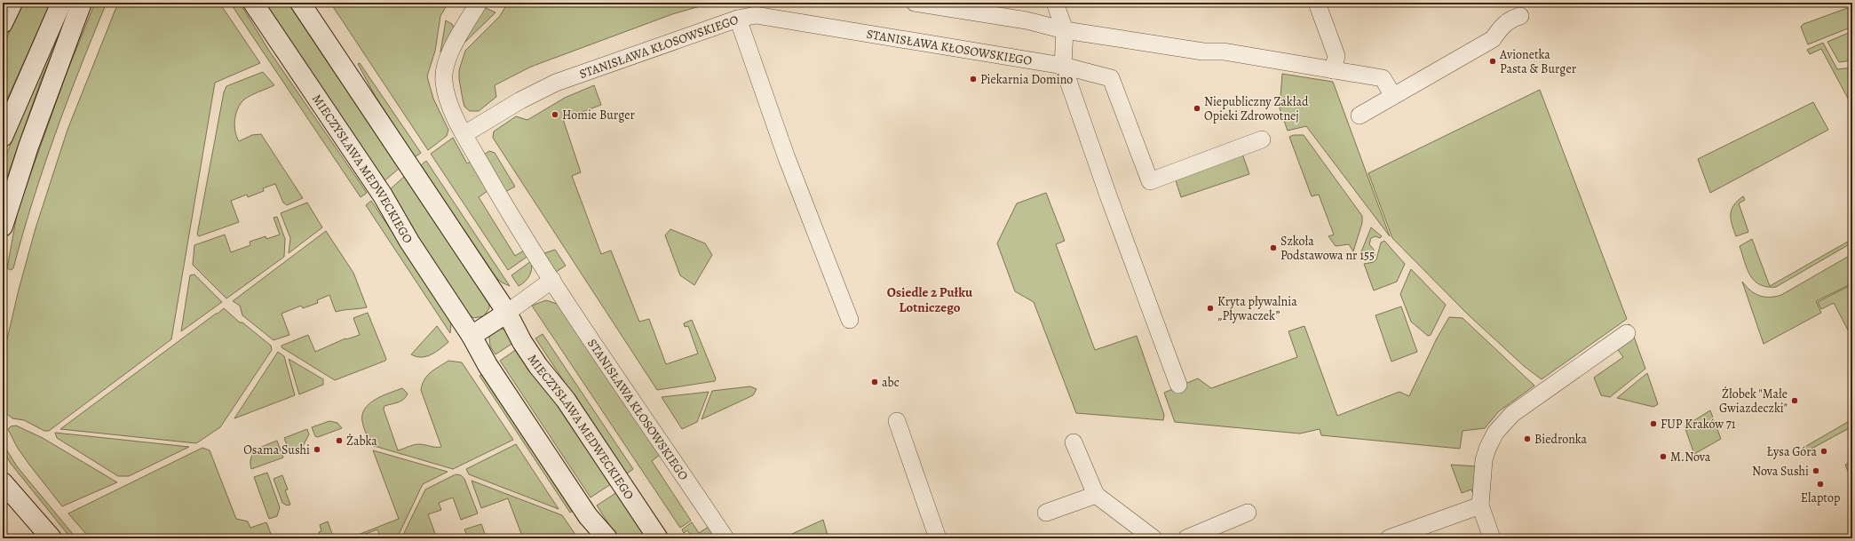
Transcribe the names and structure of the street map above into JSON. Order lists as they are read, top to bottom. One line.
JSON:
{"streets":{"street":["STANISŁAWA KŁOSOWSKIEGO","MIECZYSŁAWA MEDWECKIEGO"]},"districts":["Osiedle 2 Pułku Lotniczego"],"places":["Avionetka Pasta & Burger","Piekarnia Domino","Niepubliczny Zakład Opieki Zdrowotnej","Homie Burger","Szkoła Podstawowa nr 155","Kryta pływalnia „Pływaczek”","abc","Żłobek \"Małe Gwiazdeczki\"","FUP Kraków 71","Biedronka","Żabka","Osama Sushi","Łysa Góra","M.Nova","Nova Sushi","Elaptop"]}
